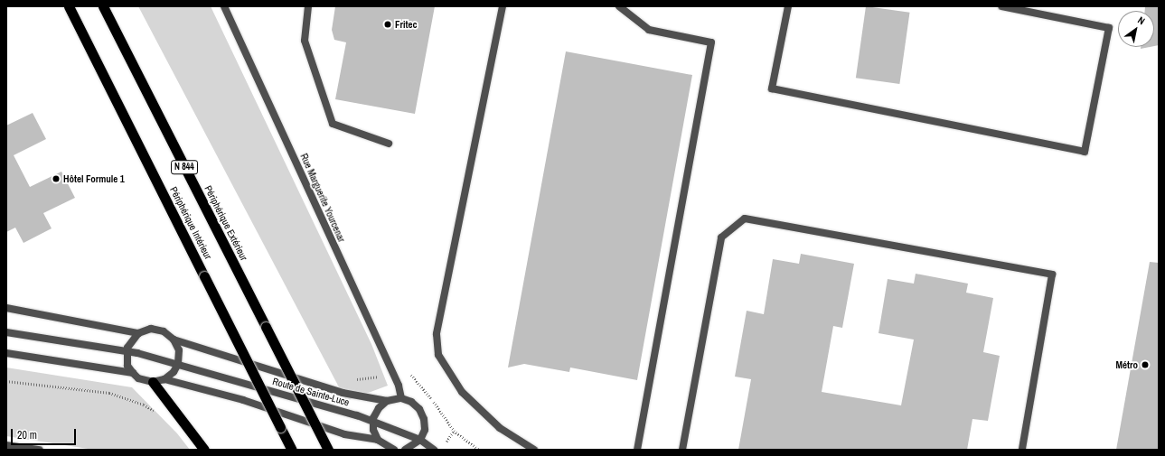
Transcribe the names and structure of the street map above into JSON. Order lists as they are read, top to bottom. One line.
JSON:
{"streets":{"highway":["N 844","Périphérique Intérieur","Périphérique Extérieur"],"street":["Rue Marguerite Yourcenar","Route de Sainte-Luce"]},"places":["Fritec","Hôtel Formule 1","Métro"],"scale_bar":"20 m","north":"top right"}
